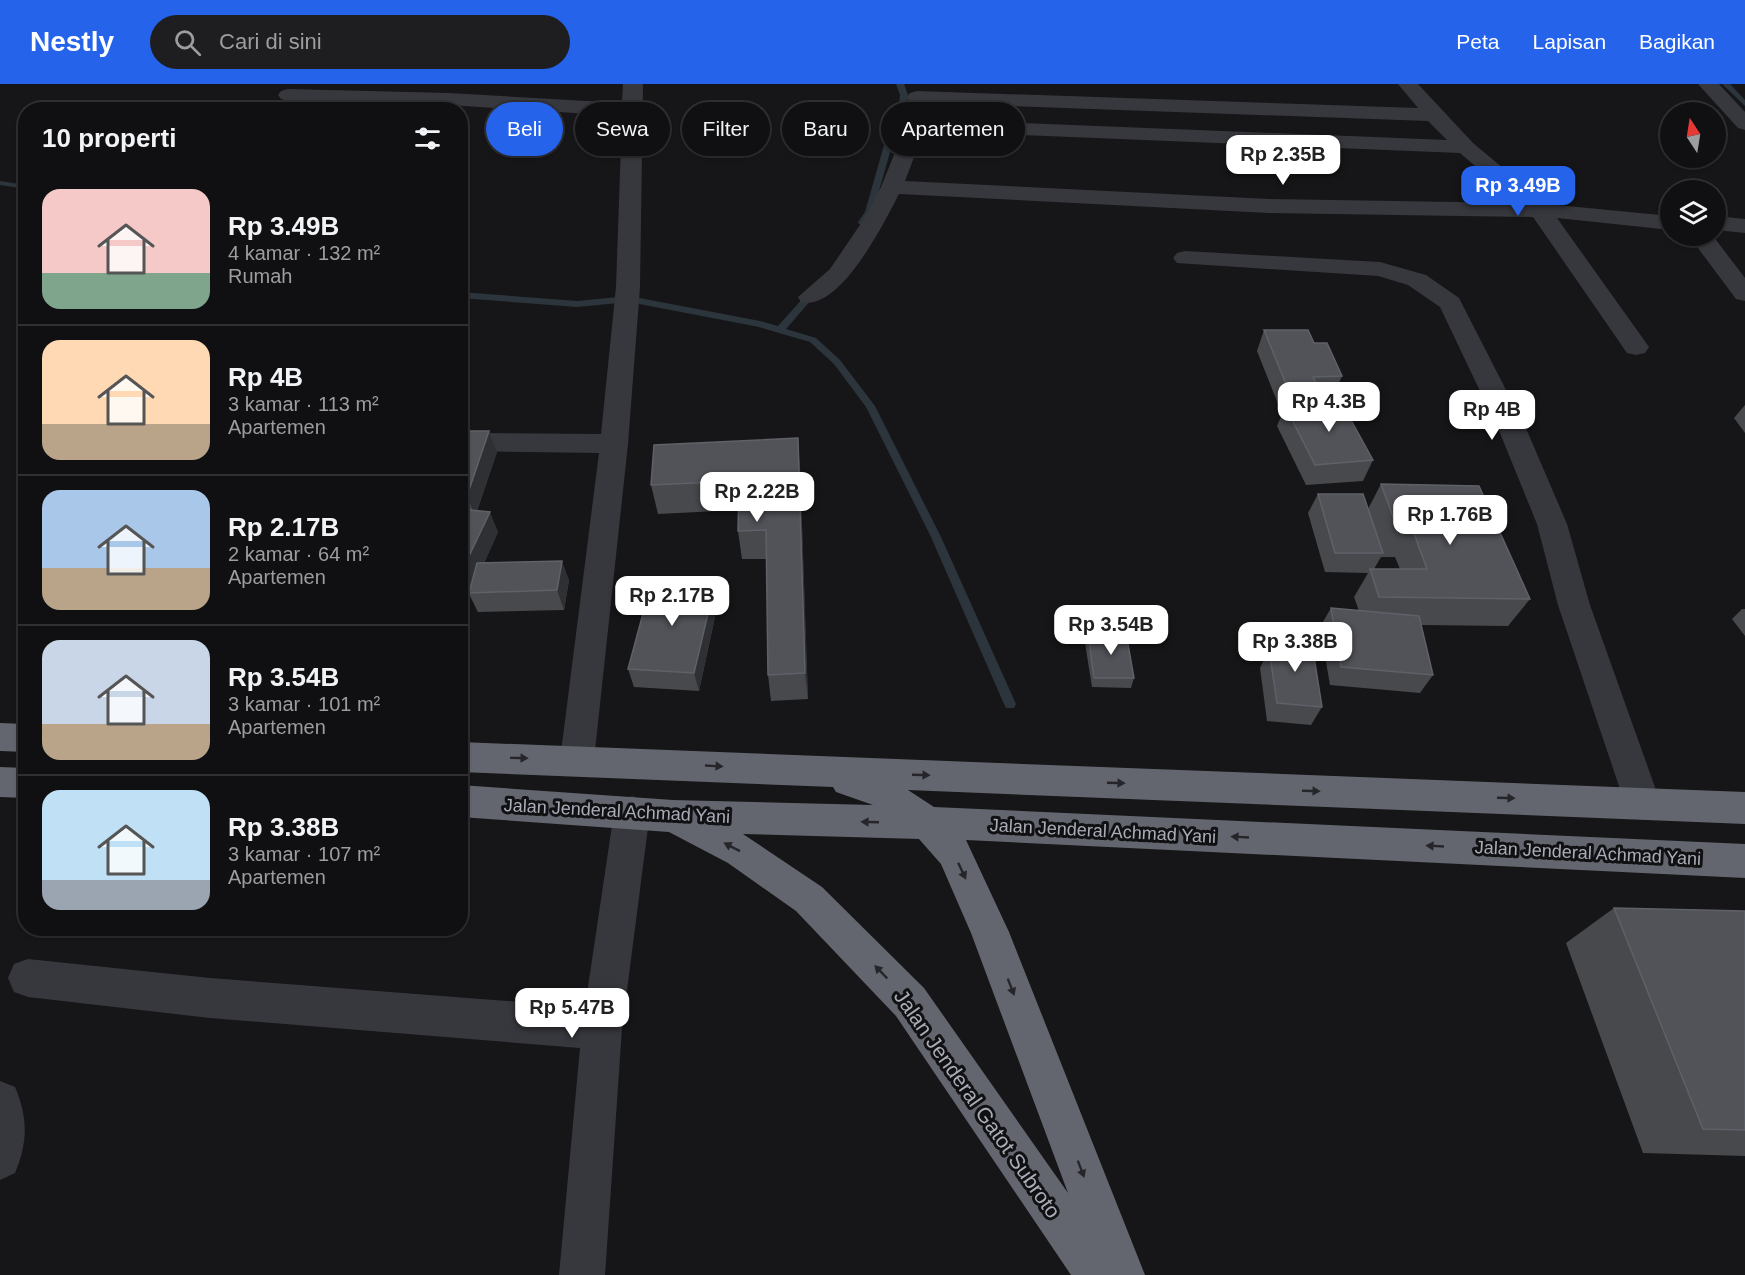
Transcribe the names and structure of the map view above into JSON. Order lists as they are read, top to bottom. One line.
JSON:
{"streets":{"highway":["Jalan Jenderal Achmad Yani","Jalan Jenderal Gatot Subroto"]},"crossings":[["Jalan Jenderal Achmad Yani","Jalan Jenderal Gatot Subroto"]],"north":"top","page":{"header":"Nestly","search":"Cari di sini","nav":["Peta","Lapisan","Bagikan"],"chip":["Beli","Sewa","Filter","Baru","Apartemen"],"heading":"10 properti","price":["Rp 2.35B","Rp 3.49B","Rp 4.3B","Rp 4B","Rp 2.22B","Rp 1.76B","Rp 2.17B","Rp 3.54B","Rp 3.38B","Rp 5.47B"],"list":[{"name":"Rp 3.49B","note":"4 kamar · 132 m² · Rumah"},{"name":"Rp 4B","note":"3 kamar · 113 m² · Apartemen"},{"name":"Rp 2.17B","note":"2 kamar · 64 m² · Apartemen"},{"name":"Rp 3.54B","note":"3 kamar · 101 m² · Apartemen"},{"name":"Rp 3.38B","note":"3 kamar · 107 m² · Apartemen"}]}}
